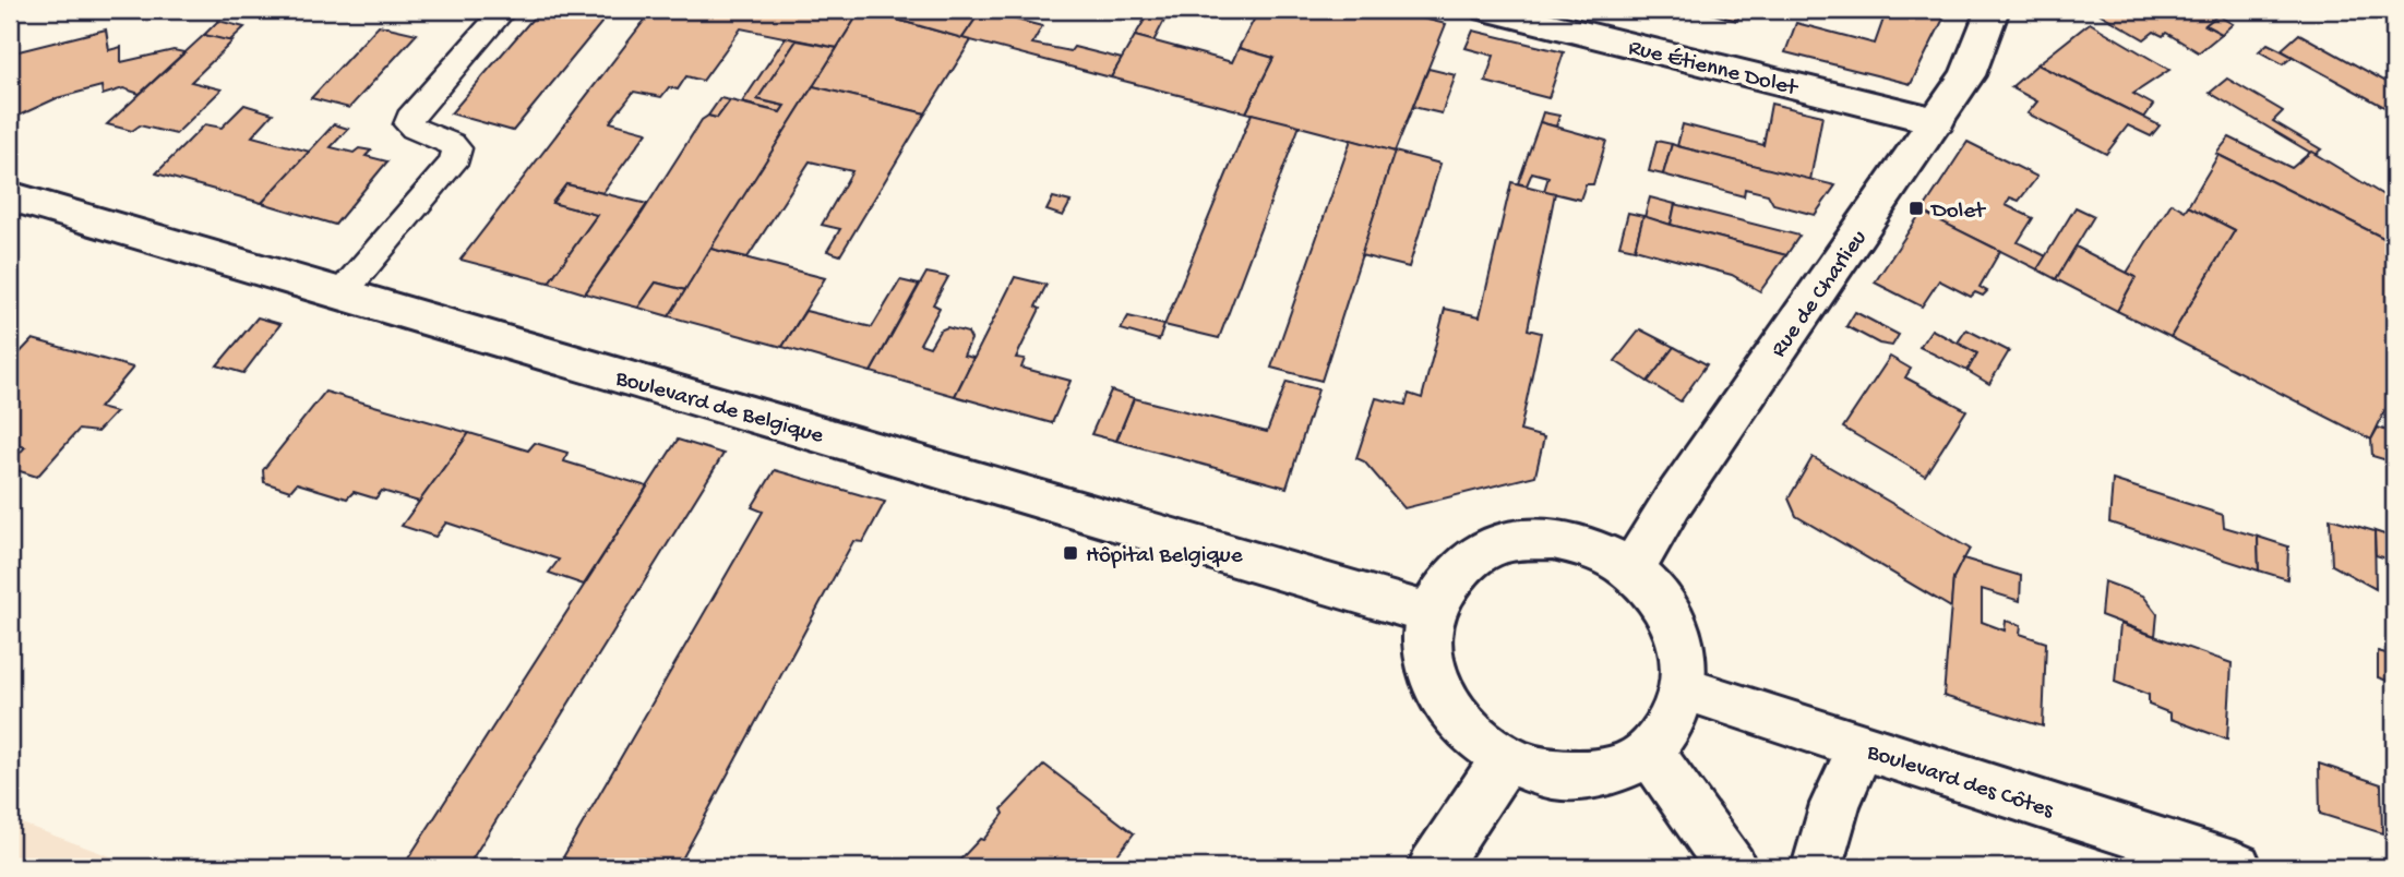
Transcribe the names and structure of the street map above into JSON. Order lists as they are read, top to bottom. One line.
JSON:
{"streets":{"main road":["Rue Étienne Dolet","Rue de Charlieu","Boulevard de Belgique","Boulevard des Côtes"]},"crossings":[["Rue Étienne Dolet","Rue de Charlieu"],["Rue de Charlieu","Boulevard de Belgique"],["Rue de Charlieu","Boulevard des Côtes"],["Boulevard de Belgique","Boulevard des Côtes"]],"places":{"transit":["Dolet","Hôpital Belgique"]}}
